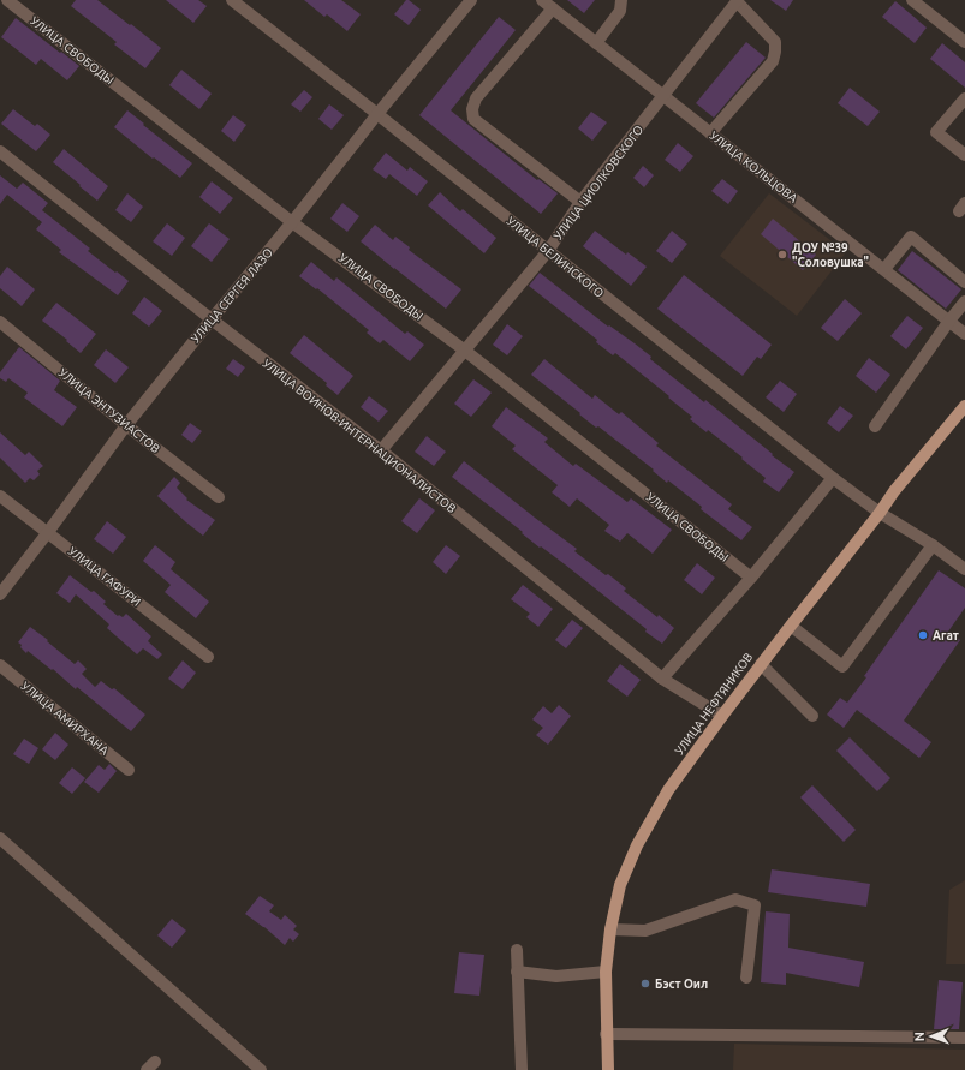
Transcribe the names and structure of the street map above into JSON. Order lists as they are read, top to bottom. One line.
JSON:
{"streets":{"main road":["УЛИЦА НЕФТЯНИКОВ"],"street":["УЛИЦА СВОБОДЫ","УЛИЦА КОЛЬЦОВА","УЛИЦА ЦИОЛКОВСКОГО","УЛИЦА БЕЛИНСКОГО","УЛИЦА СЕРГЕЯ ЛАЗО","УЛИЦА ЭНТУЗИАСТОВ","УЛИЦА ВОИНОВ-ИНТЕРНАЦИОНАЛИСТОВ","УЛИЦА ГАФУРИ","УЛИЦА АМИРХАНА"]},"crossings":[["УЛИЦА СВОБОДЫ","УЛИЦА ЦИОЛКОВСКОГО"],["УЛИЦА СВОБОДЫ","УЛИЦА СЕРГЕЯ ЛАЗО"],["УЛИЦА КОЛЬЦОВА","УЛИЦА ЦИОЛКОВСКОГО"],["УЛИЦА ЦИОЛКОВСКОГО","УЛИЦА БЕЛИНСКОГО"],["УЛИЦА ЦИОЛКОВСКОГО","УЛИЦА ВОИНОВ-ИНТЕРНАЦИОНАЛИСТОВ"],["УЛИЦА БЕЛИНСКОГО","УЛИЦА СЕРГЕЯ ЛАЗО"],["УЛИЦА БЕЛИНСКОГО","УЛИЦА НЕФТЯНИКОВ"],["УЛИЦА СЕРГЕЯ ЛАЗО","УЛИЦА ЭНТУЗИАСТОВ"],["УЛИЦА СЕРГЕЯ ЛАЗО","УЛИЦА ВОИНОВ-ИНТЕРНАЦИОНАЛИСТОВ"],["УЛИЦА СЕРГЕЯ ЛАЗО","УЛИЦА ГАФУРИ"],["УЛИЦА ВОИНОВ-ИНТЕРНАЦИОНАЛИСТОВ","УЛИЦА НЕФТЯНИКОВ"]],"places":["ДОУ №39 \"Соловушка\"","Агат","Бэст Оил"],"north":"left"}
